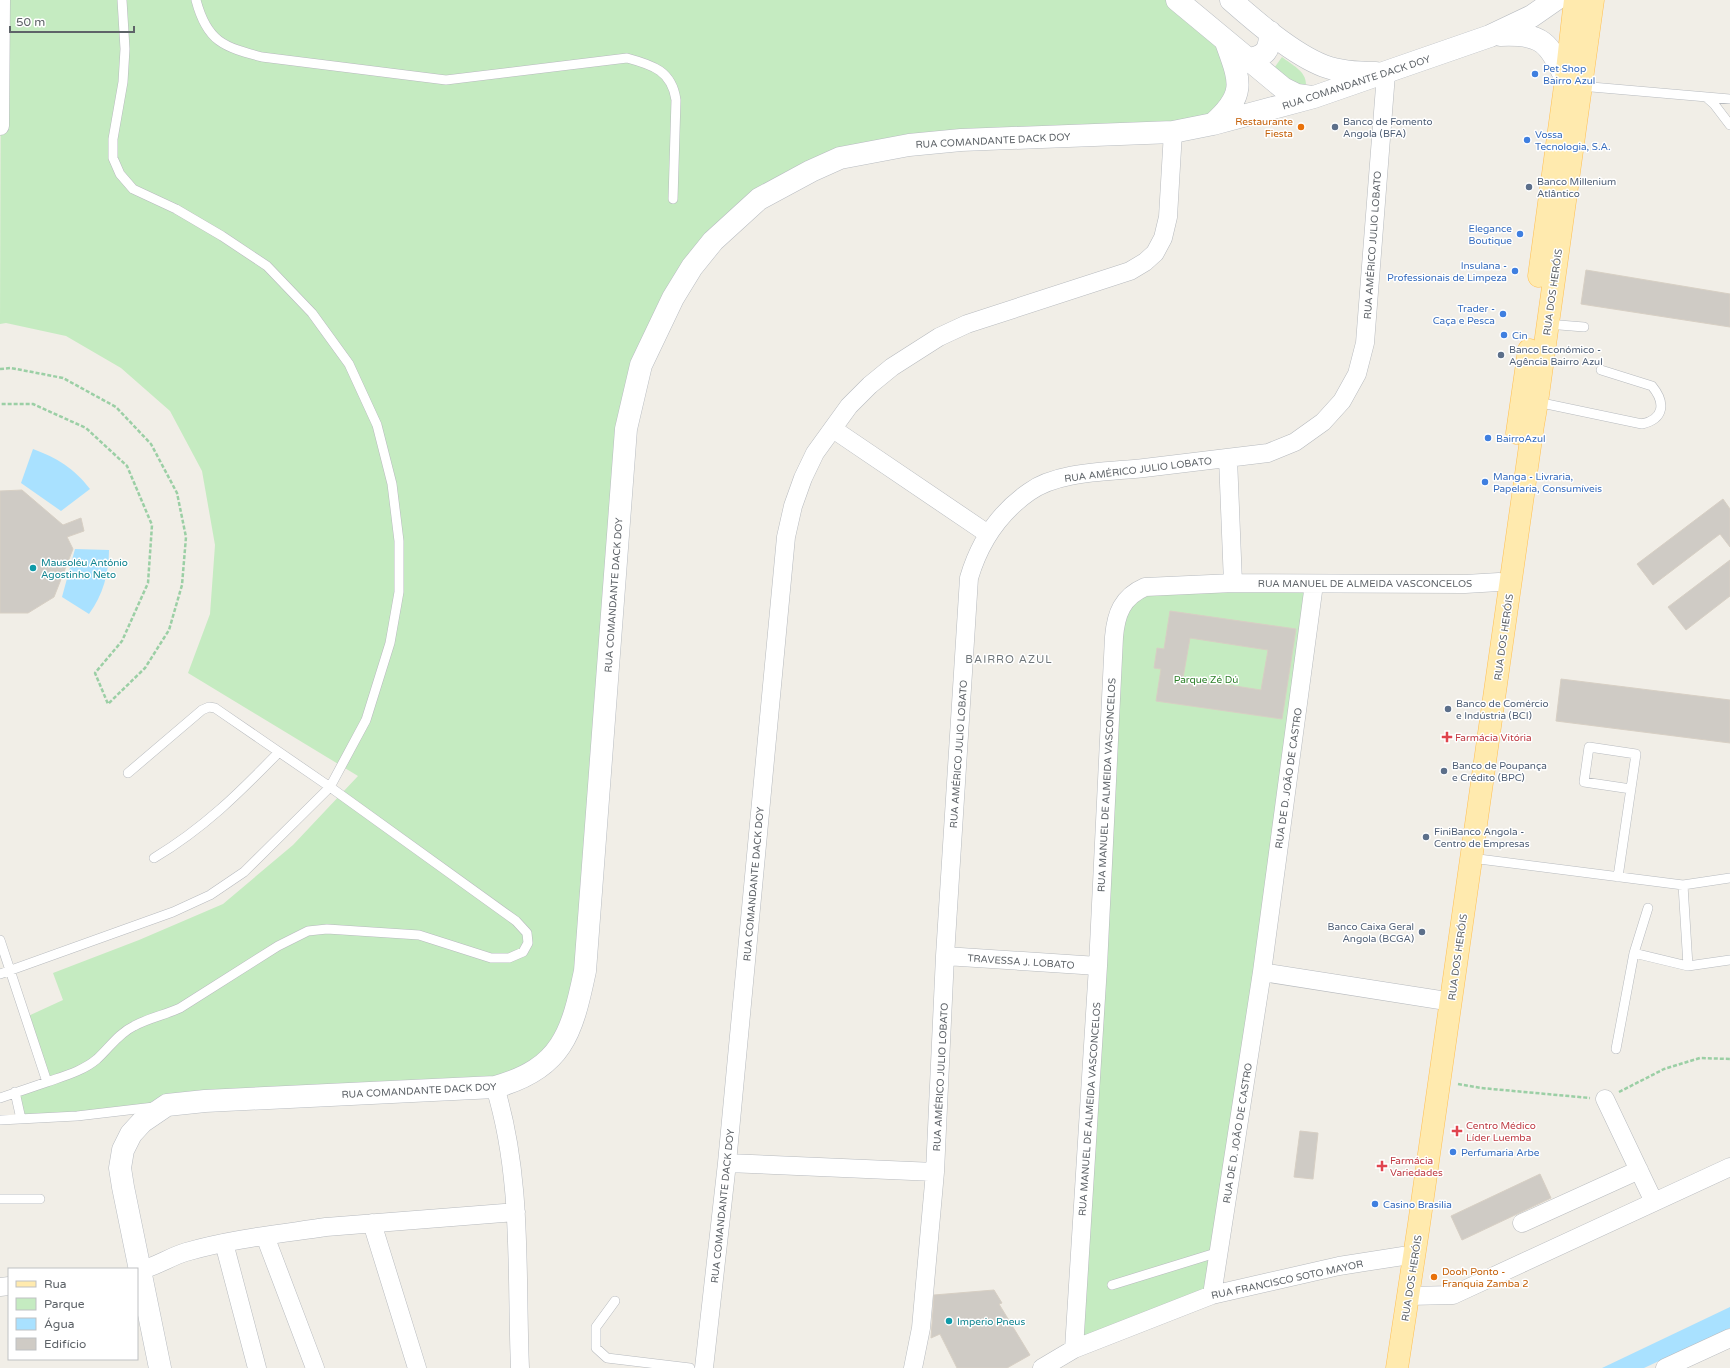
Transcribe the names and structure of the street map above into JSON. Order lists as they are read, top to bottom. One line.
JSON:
{"streets":{"main road":["RUA DOS HERÓIS"],"street":["RUA COMANDANTE DACK DOY","RUA AMÉRICO JULIO LOBATO","RUA MANUEL DE ALMEIDA VASCONCELOS","RUA DE D. JOÃO DE CASTRO","TRAVESSA J. LOBATO","RUA FRANCISCO SOTO MAYOR"]},"crossings":[["RUA COMANDANTE DACK DOY","RUA AMÉRICO JULIO LOBATO"],["RUA COMANDANTE DACK DOY","RUA DOS HERÓIS"],["RUA AMÉRICO JULIO LOBATO","TRAVESSA J. LOBATO"],["RUA DOS HERÓIS","RUA MANUEL DE ALMEIDA VASCONCELOS"],["RUA DOS HERÓIS","RUA FRANCISCO SOTO MAYOR"],["RUA MANUEL DE ALMEIDA VASCONCELOS","RUA DE D. JOÃO DE CASTRO"],["RUA MANUEL DE ALMEIDA VASCONCELOS","TRAVESSA J. LOBATO"],["RUA MANUEL DE ALMEIDA VASCONCELOS","RUA FRANCISCO SOTO MAYOR"],["RUA DE D. JOÃO DE CASTRO","RUA FRANCISCO SOTO MAYOR"]],"districts":["BAIRRO AZUL"],"parks":["Parque Zé Dú"],"places":{"other":["Pet Shop Bairro Azul","Restaurante Fiesta","Banco de Fomento Angola (BFA)","Vossa Tecnologia, S.A.","Banco Millenium Atlântico","Elegance Boutique","Insulana - Professionais de Limpeza","Trader - Caça e Pesca","Cin","Banco Económico - Agência Bairro Azul","BairroAzul","Manga - Livraria, Papelaria, Consumíveis","Mausoléu António Agostinho Neto","Banco de Comércio e Indústria (BCI)","Banco de Poupança e Crédito (BPC)","FiniBanco Angola - Centro de Empresas","Banco Caixa Geral Angola (BCGA)","Perfumaria Arbe","Casino Brasilia","Dooh Ponto - Franquia Zamba 2","Imperio Pneus"],"health":["Farmácia Vitória","Centro Médico Líder Luemba","Farmácia Variedades"]},"legend":["Rua","Parque","Água","Edifício"],"scale_bar":"50 m"}
